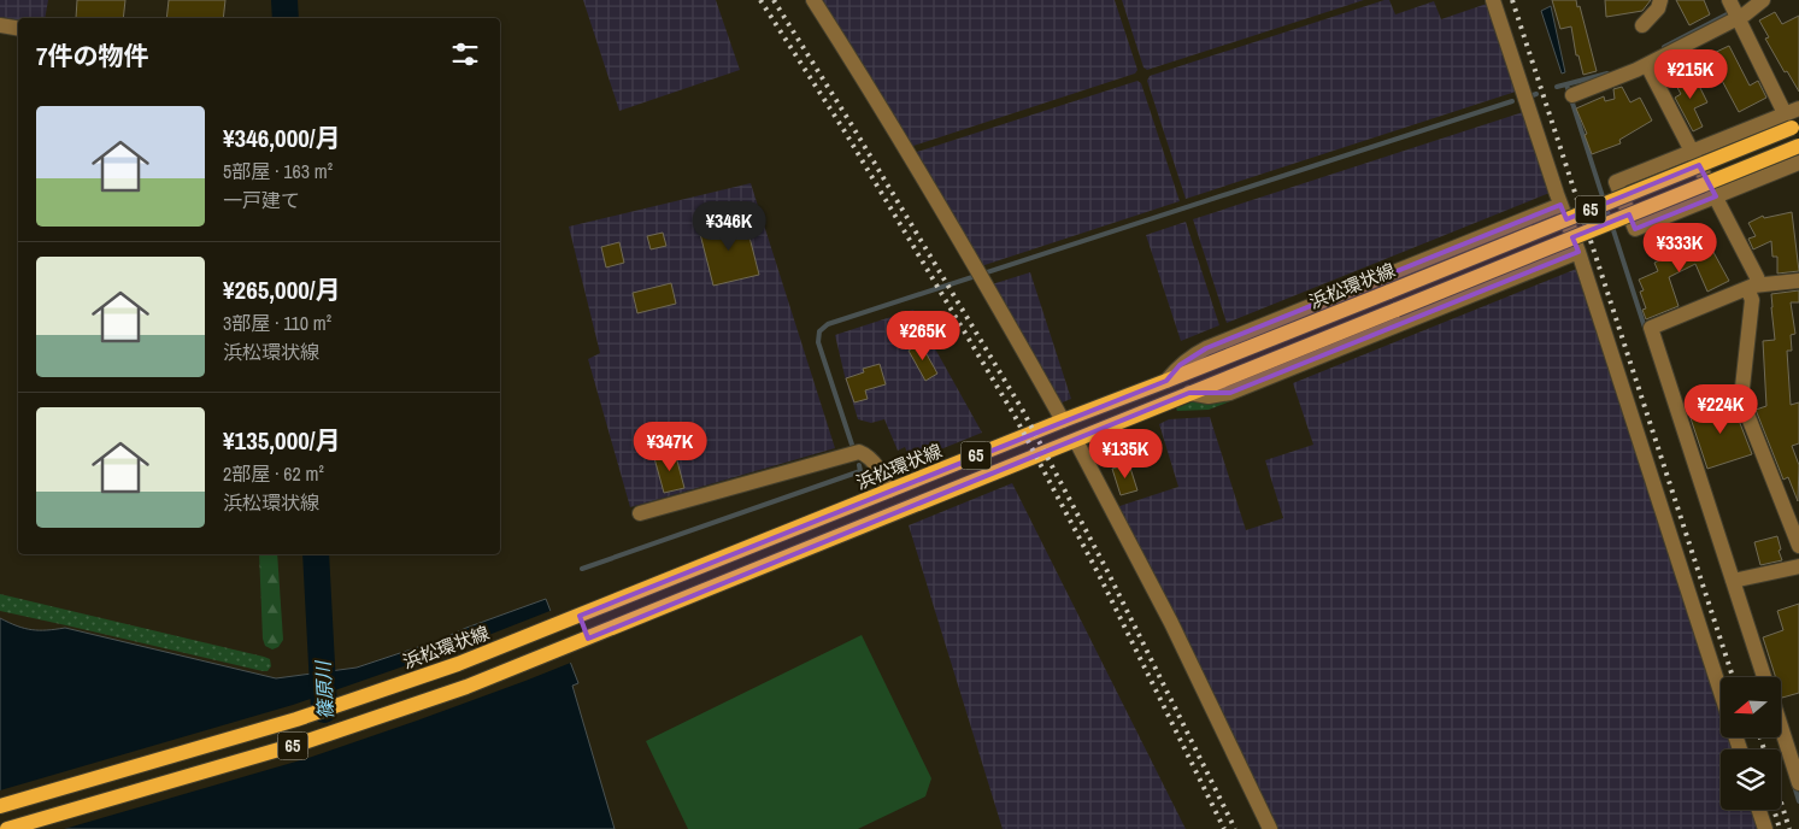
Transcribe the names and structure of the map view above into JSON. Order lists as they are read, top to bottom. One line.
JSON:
{"streets":{"main road":["65","浜松環状線"]},"water":["篠原川"],"north":"left","page":{"heading":"7件の物件","price":["¥215K","¥346K","¥333K","¥265K","¥224K","¥347K","¥135K"],"list":[{"name":"¥346,000/月","note":"5部屋 · 163 m² · 一戸建て"},{"name":"¥265,000/月","note":"3部屋 · 110 m² · 浜松環状線"},{"name":"¥135,000/月","note":"2部屋 · 62 m² · 浜松環状線"}]}}
